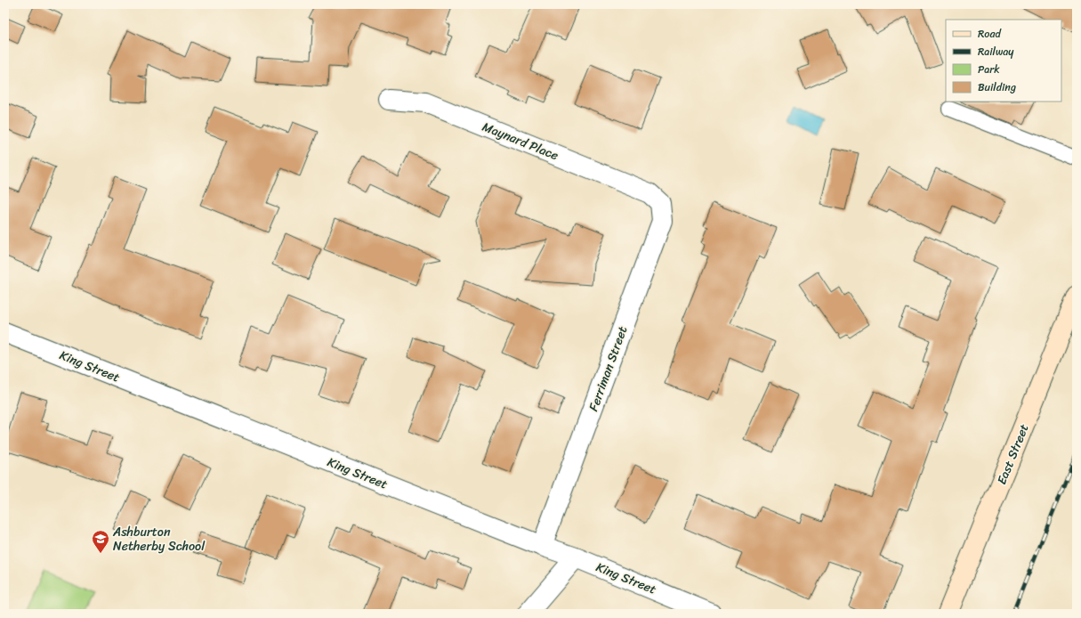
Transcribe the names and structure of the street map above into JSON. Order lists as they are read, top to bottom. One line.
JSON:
{"streets":{"main road":["East Street"],"street":["Maynard Place","King Street","Ferriman Street"]},"crossings":[["Maynard Place","Ferriman Street"],["King Street","Ferriman Street"]],"places":{"school or university":["Ashburton Netherby School"]},"legend":["Road","Railway","Park","Building"]}
